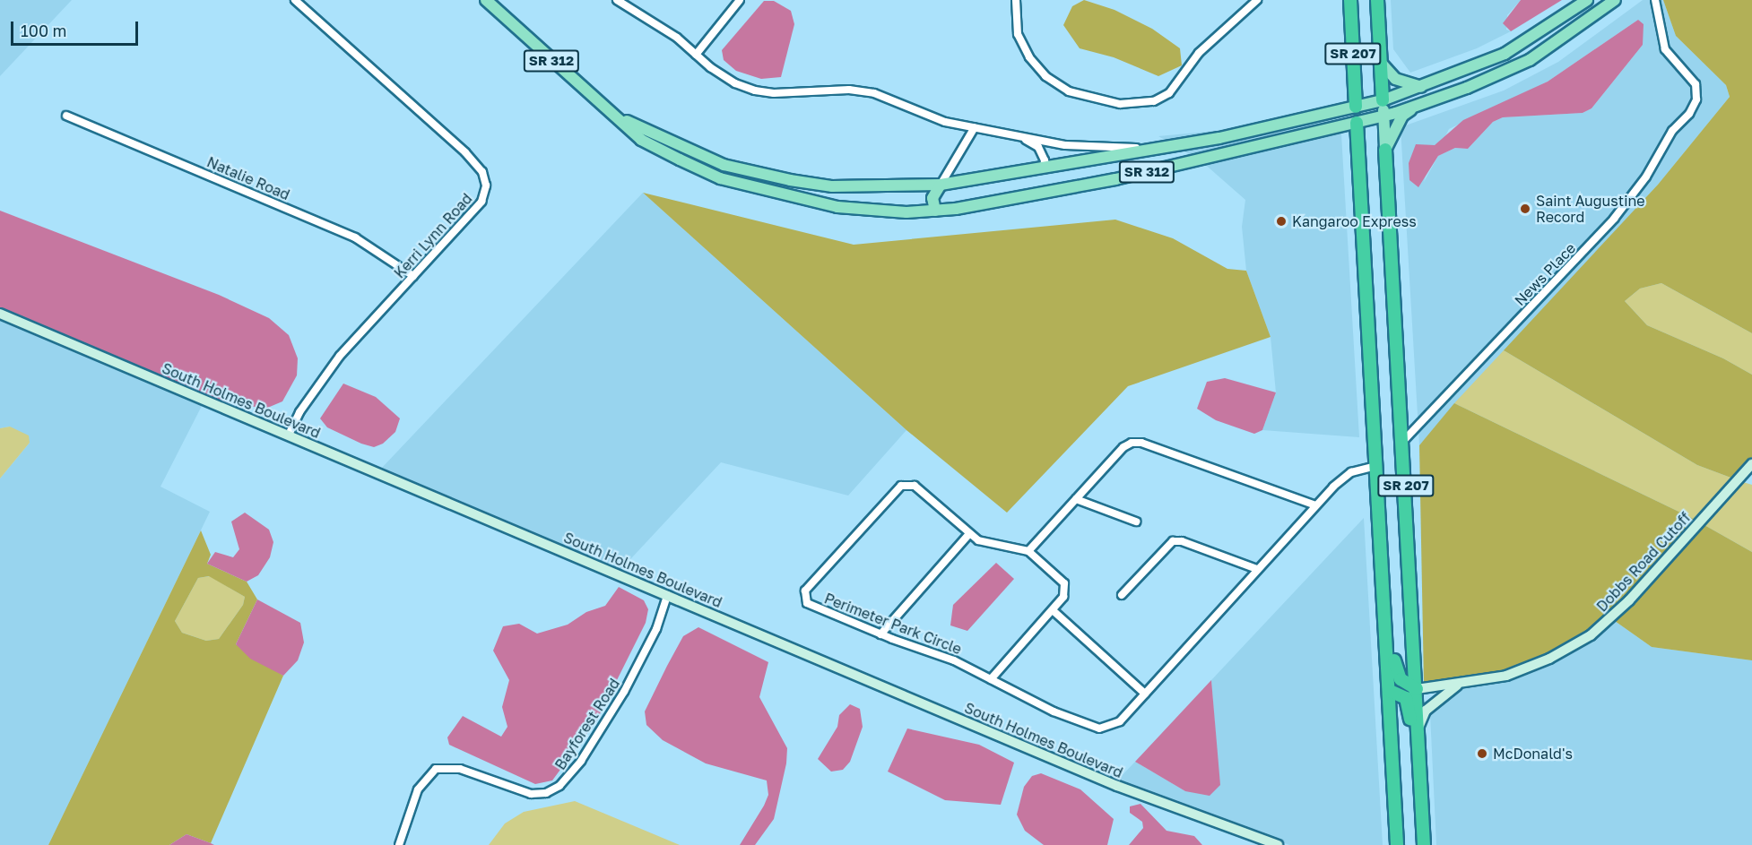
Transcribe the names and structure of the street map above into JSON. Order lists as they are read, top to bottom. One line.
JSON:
{"streets":{"highway":["SR 207"],"main road":["SR 312","South Holmes Boulevard","Dobbs Road Cutoff"],"street":["Natalie Road","Kerri Lynn Road","News Place","Perimeter Park Circle","Bayforest Road"]},"crossings":[["SR 207","SR 312"],["SR 207","News Place"],["SR 207","Dobbs Road Cutoff"],["SR 207","Perimeter Park Circle"],["Natalie Road","Kerri Lynn Road"],["Kerri Lynn Road","South Holmes Boulevard"],["South Holmes Boulevard","Bayforest Road"]],"places":["Saint Augustine Record","Kangaroo Express","McDonald's"],"scale_bar":"100 m"}
